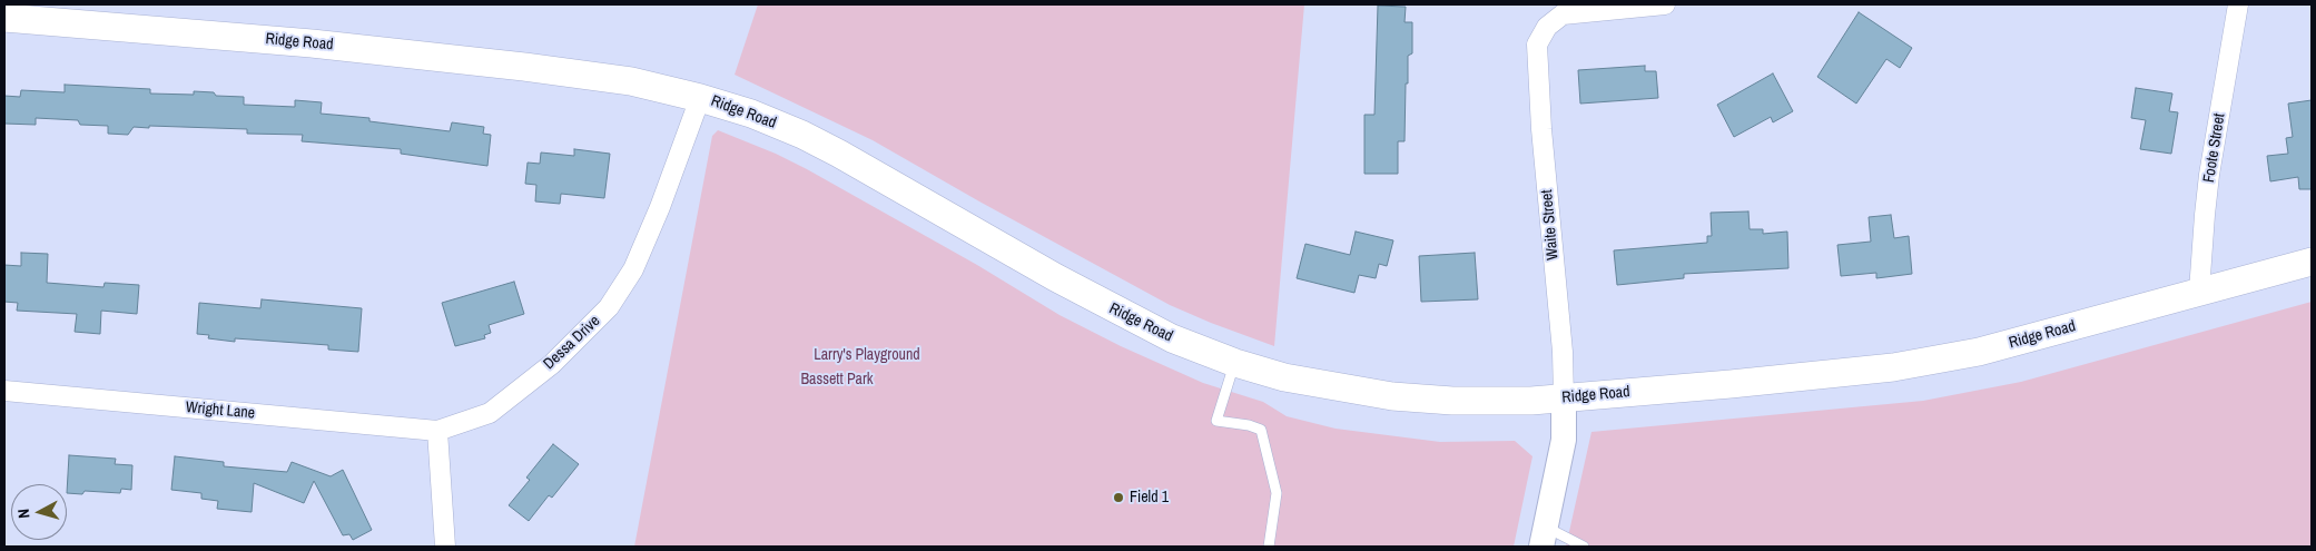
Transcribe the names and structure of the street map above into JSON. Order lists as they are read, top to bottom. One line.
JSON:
{"streets":{"main road":["Ridge Road"],"street":["Foote Street","Waite Street","Dessa Drive","Wright Lane"]},"crossings":[["Ridge Road","Foote Street"],["Ridge Road","Waite Street"],["Ridge Road","Dessa Drive"],["Dessa Drive","Wright Lane"]],"parks":["Larry's Playground","Bassett Park"],"places":["Field 1"],"north":"left"}
